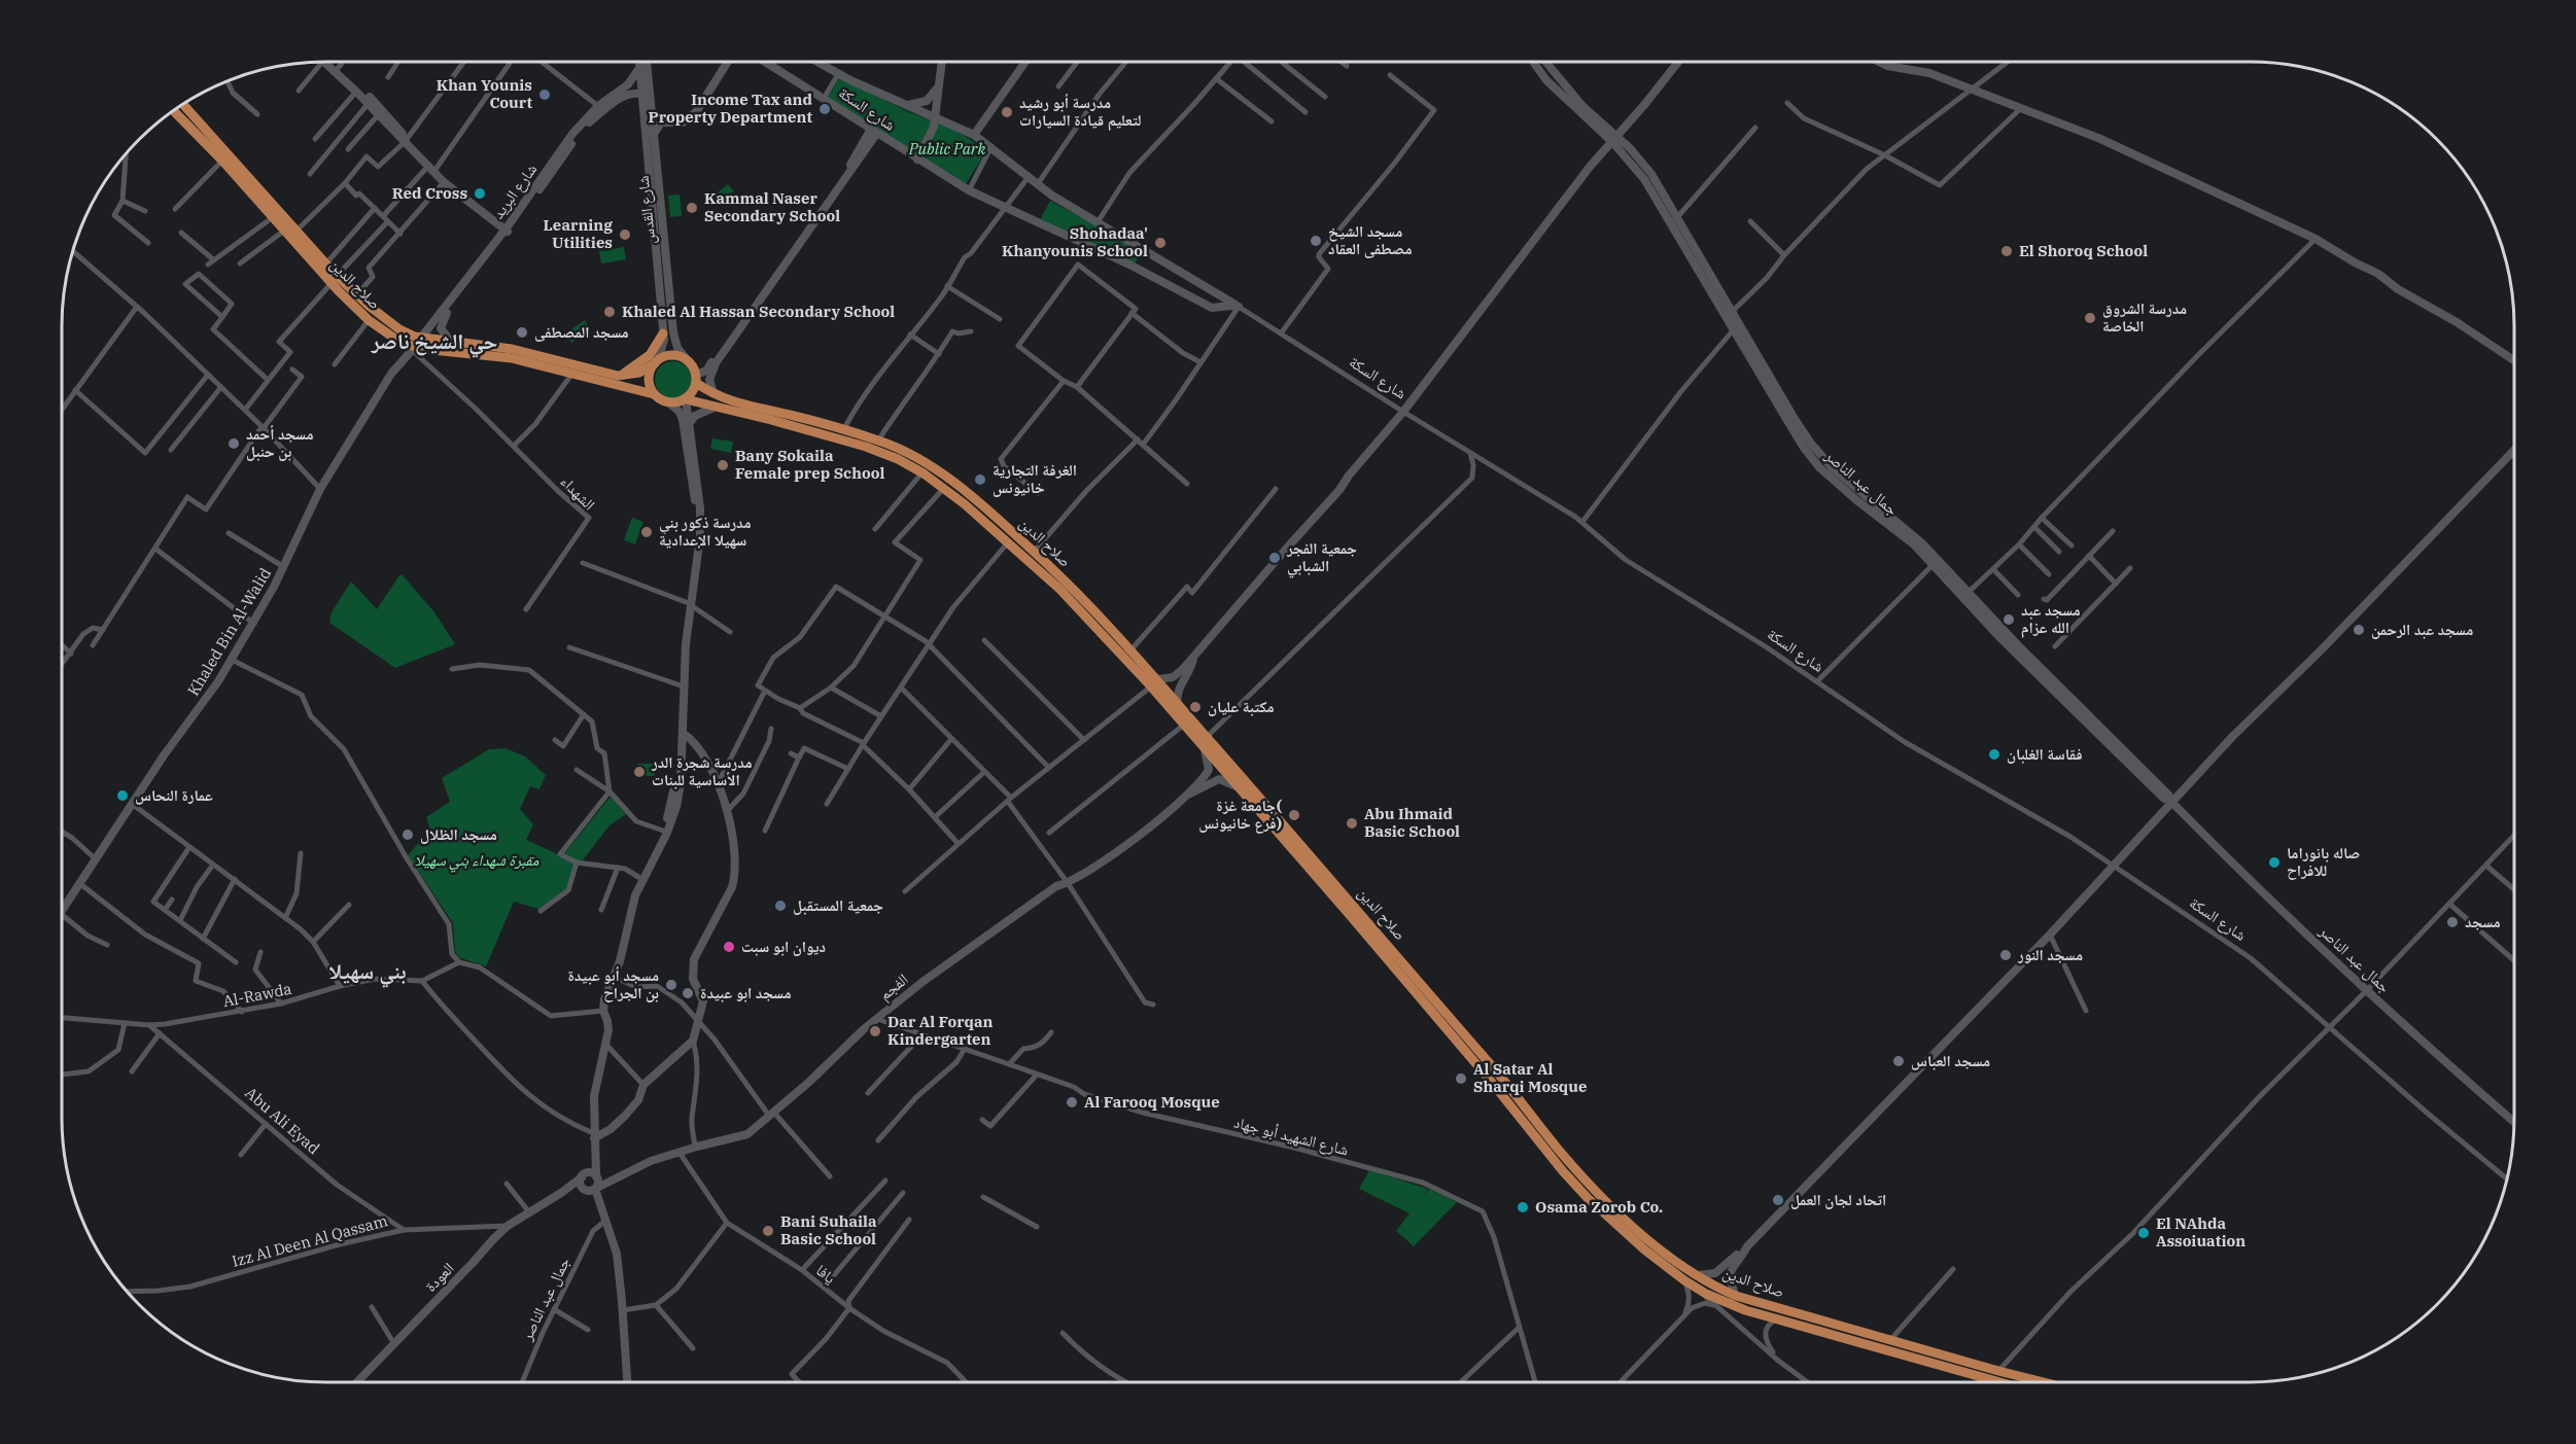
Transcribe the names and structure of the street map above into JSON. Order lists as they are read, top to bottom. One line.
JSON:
{"streets":{"highway":["صلاح الدين"],"main road":["شارع السكة","شارع البريد","شارع القدس","جمال عبد الناصر","Khaled Bin Al-Walid","الفجم","العودة"],"street":["الشهداء","Al-Rawda","Abu Ali Eyad","شارع الشهيد أبو جهاد","Izz Al Deen Al Qassam","يافا"]},"crossings":[["شارع البريد","شارع القدس"],["شارع البريد","صلاح الدين"],["شارع القدس","صلاح الدين"],["صلاح الدين","الشهداء"],["صلاح الدين","Khaled Bin Al-Walid"],["الشهداء","Khaled Bin Al-Walid"],["الفجم","شارع الشهيد أبو جهاد"],["الفجم","يافا"],["الفجم","العودة"],["Al-Rawda","Abu Ali Eyad"],["Abu Ali Eyad","Izz Al Deen Al Qassam"],["Izz Al Deen Al Qassam","العودة"]],"districts":["حي الشيخ ناصر","بني سهيلا"],"parks":["Public Park","مقبرة شهداء بني سهيلا"],"places":["Khan Younis Court","Income Tax and Property Department","مدرسة أبو رشيد لتعليم قيادة السيارات","Red Cross","Kammal Naser Secondary School","Learning Utilities","مسجد الشيخ مصطفى العقاد","Shohadaa' Khanyounis School","El Shoroq School","Khaled Al Hassan Secondary School","مدرسة الشروق الخاصة","مسجد المصطفى","مسجد أحمد بن حنبل","Bany Sokaila Female prep School","الغرفة التجارية خانيونس","مدرسة ذكور بني سهيلا الإعدادية","جمعية الفجر الشبابي","مسجد عبد الله عزام","مسجد عبد الرحمن","مكتبة عليان","فقاسة الغلبان","مدرسة شجرة الدر الأساسية للبنات","عمارة النحاس","جامعة غزة( فرع خانيونس)","Abu Ihmaid Basic School","مسجد الظلال","صاله بانوراما للافراح","جمعية المستقبل","مسجد","ديوان ابو سبت","مسجد النور","مسجد أبو عبيدة بن الجراح","مسجد ابو عبيدة","Dar Al Forqan Kindergarten","مسجد العباس","Al Satar Al Sharqi Mosque","Al Farooq Mosque","اتحاد لجان العمل","Osama Zorob Co.","Bani Suhaila Basic School","El NAhda Assoiuation"]}
